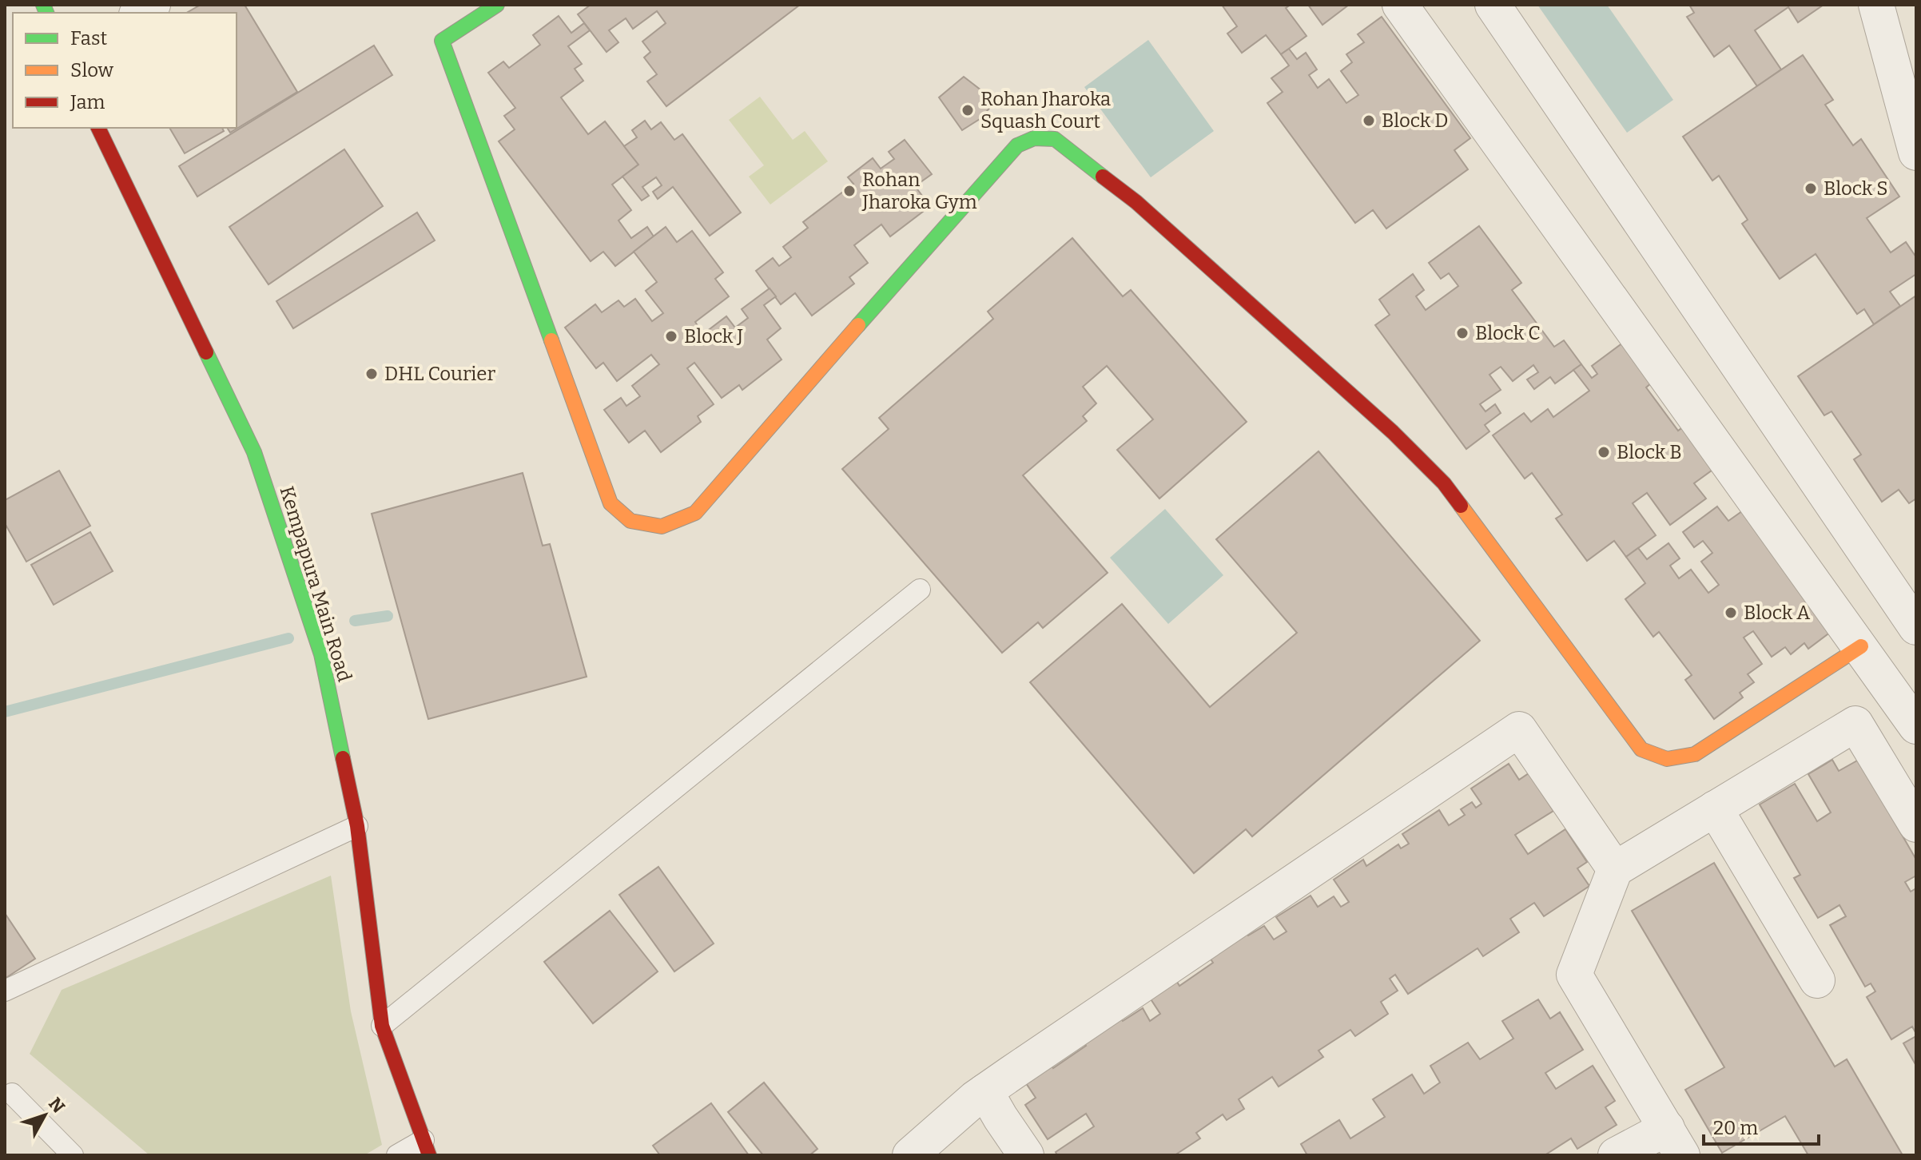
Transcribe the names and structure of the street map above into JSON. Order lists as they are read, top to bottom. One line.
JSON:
{"streets":{"street":["Kempapura Main Road"]},"places":["Rohan Jharoka Squash Court","Block D","Block S","Rohan Jharoka Gym","Block C","Block J","DHL Courier","Block B","Block A"],"legend":["Fast","Slow","Jam"],"scale_bar":"20 m","north":"top right"}
